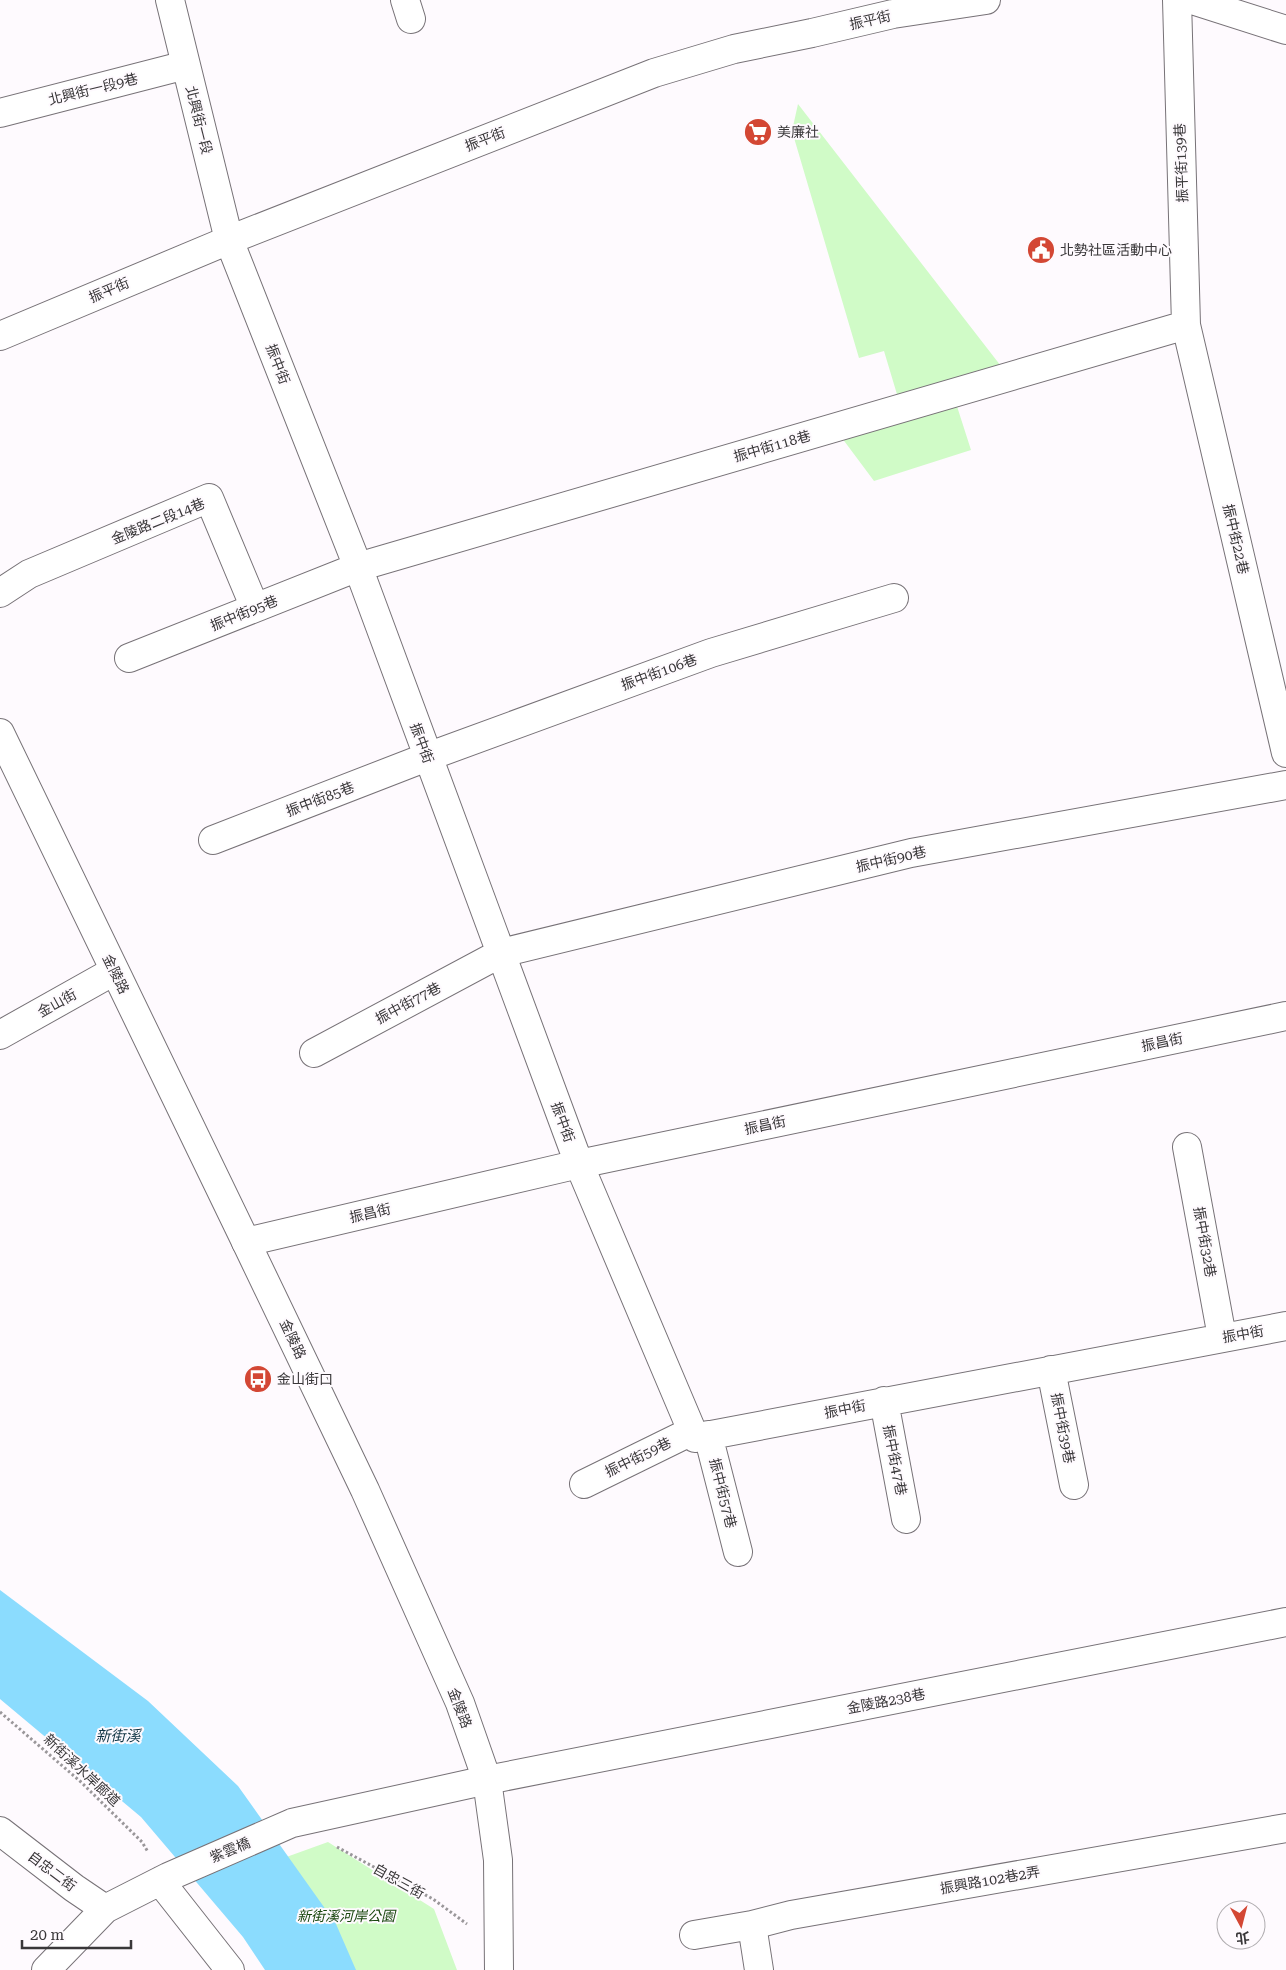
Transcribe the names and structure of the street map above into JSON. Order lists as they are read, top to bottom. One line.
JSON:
{"streets":{"main road":["振平街","北興街一段9巷","北興街一段","振平街139巷","振中街","振中街118巷","金陵路二段14巷","振中街22巷","振中街95巷","振中街106巷","振中街85巷","振中街90巷","金陵路","金山街","振中街77巷","振昌街","振中街32巷","振中街39巷","振中街59巷","振中街47巷","振中街57巷","金陵路238巷","紫雲橋","自忠二街","振興路102巷2弄"],"path":["新街溪水岸廊道","自忠三街"]},"crossings":[["振平街","北興街一段"],["振平街","振中街"],["北興街一段9巷","北興街一段"],["北興街一段","振中街"],["振平街139巷","振中街118巷"],["振平街139巷","振中街22巷"],["振中街","振中街118巷"],["振中街","振中街95巷"],["振中街","振中街106巷"],["振中街","振中街85巷"],["振中街","振中街90巷"],["振中街","振中街77巷"],["振中街","振昌街"],["振中街","振中街32巷"],["振中街","振中街39巷"],["振中街","振中街59巷"],["振中街","振中街47巷"],["振中街","振中街57巷"],["振中街118巷","振中街22巷"],["振中街118巷","振中街95巷"],["金陵路二段14巷","振中街95巷"],["振中街106巷","振中街85巷"],["振中街90巷","振中街77巷"],["金陵路","金山街"],["金陵路","振昌街"],["金陵路","金陵路238巷"],["金陵路","自忠三街"],["振中街59巷","振中街57巷"],["金陵路238巷","紫雲橋"]],"water":["新街溪"],"parks":["新街溪河岸公園"],"places":{"supermarket":["美廉社"],"public building":["北勢社區活動中心"],"bus stop":["金山街口"]},"scale_bar":"20 m","north":"bottom"}
